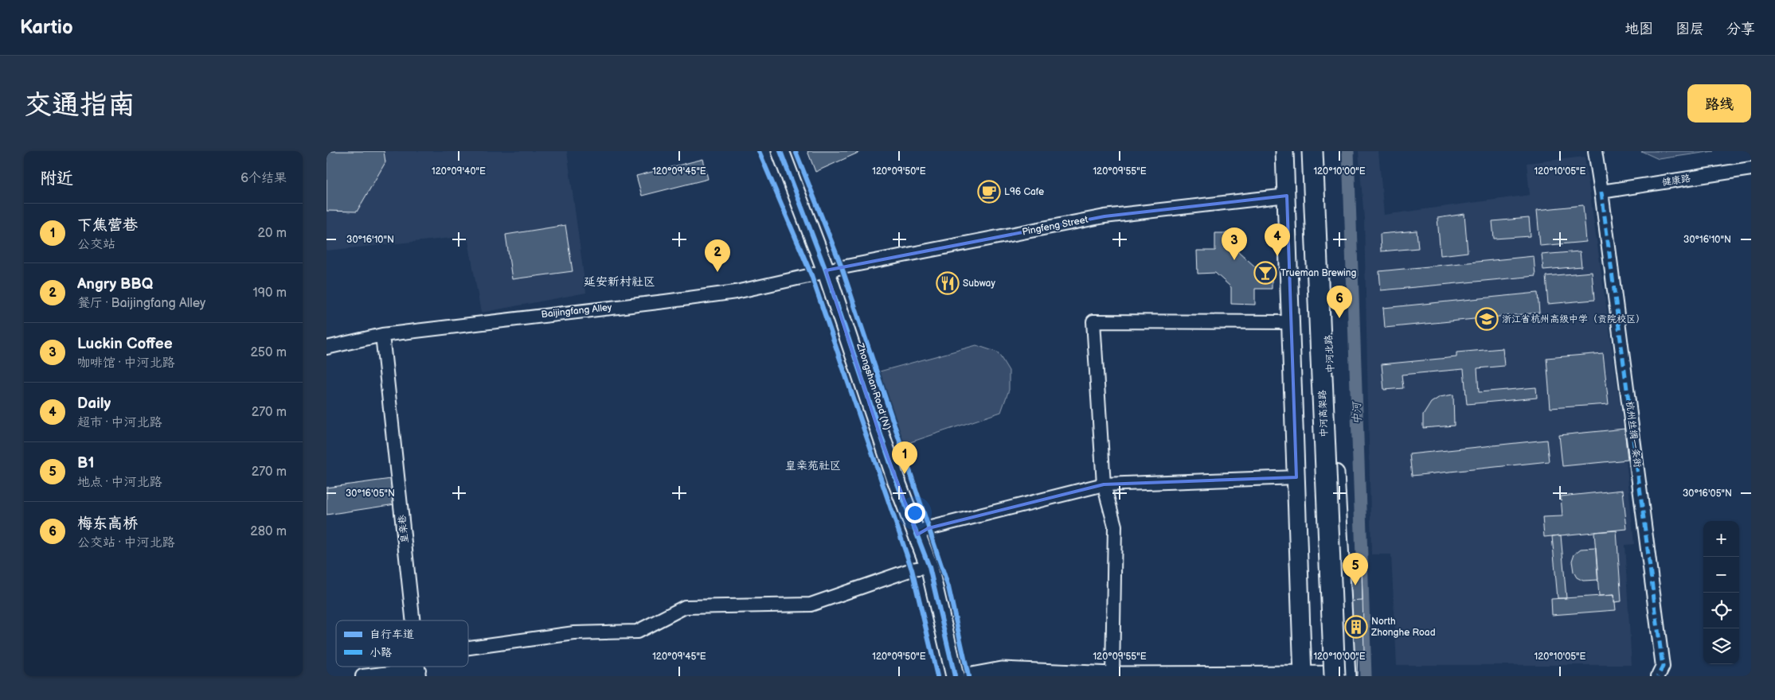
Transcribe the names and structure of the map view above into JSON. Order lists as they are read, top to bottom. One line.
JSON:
{"streets":{"highway":["中河高架路"],"main road":["中河北路","Zhongshan Road (N)"],"street":["健康路","Pingfeng Street","Baijingfang Alley","杭州丝绸一条街","皇亲巷"]},"crossings":[["健康路","杭州丝绸一条街"],["Pingfeng Street","Baijingfang Alley"],["Pingfeng Street","Zhongshan Road (N)"],["Baijingfang Alley","Zhongshan Road (N)"],["Baijingfang Alley","皇亲巷"],["中河北路","中河高架路"]],"districts":["延安新村社区","皇亲苑社区"],"water":["中河"],"places":{"cafe":["L96 Cafe"],"bar":["Trueman Brewing"],"restaurant":["Subway"],"school or university":["浙江省杭州高级中学（贡院校区）"],"building":["North Zhonghe Road"]},"legend":["自行车道","小路"],"page":{"header":"Kartio","nav":["地图","图层","分享"],"buttons":"路线","title":"交通指南","heading":["附近","6个结果"],"list":[{"mark":"1","name":"下焦营巷","note":"公交站","value":"20 m"},{"mark":"2","name":"Angry BBQ","note":"餐厅 · Baijingfang Alley","value":"190 m"},{"mark":"3","name":"Luckin Coffee","note":"咖啡馆 · 中河北路","value":"250 m"},{"mark":"4","name":"Daily","note":"超市 · 中河北路","value":"270 m"},{"mark":"5","name":"B1","note":"地点 · 中河北路","value":"270 m"},{"mark":"6","name":"梅东高桥","note":"公交站 · 中河北路","value":"280 m"}],"pins":["4","3","2","6","1","5"],"map_buttons":["+","−"]},"coordinates":["120°09'40\"E","120°09'45\"E","120°09'50\"E","120°09'55\"E","120°10'00\"E","120°10'05\"E","30°16'10\"N","30°16'05\"N"]}
